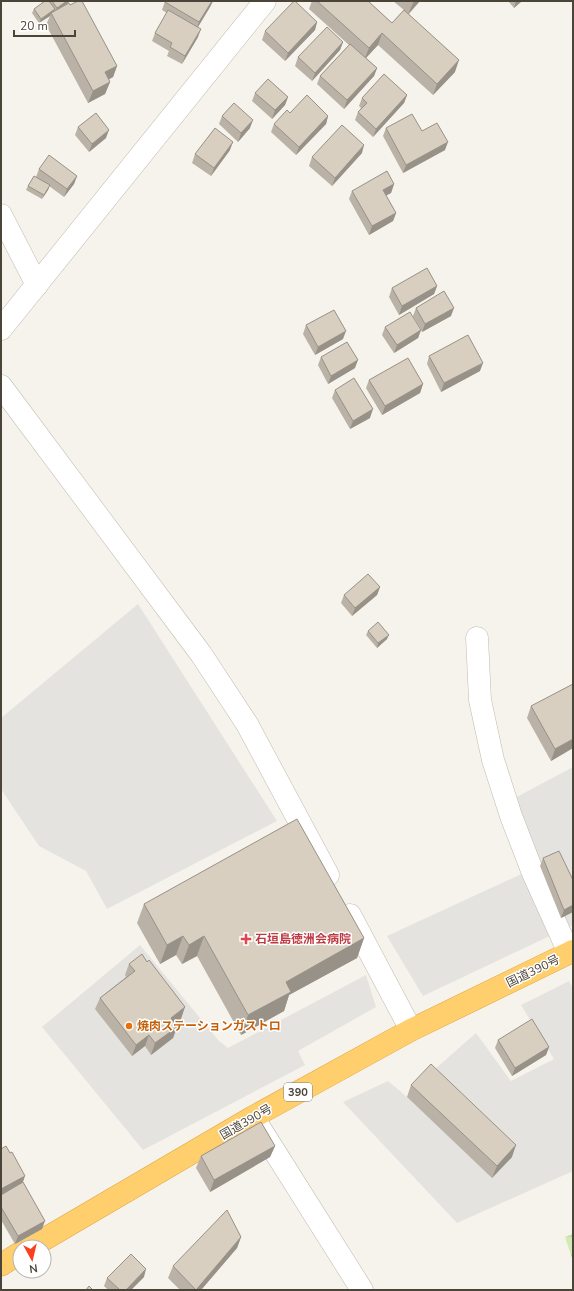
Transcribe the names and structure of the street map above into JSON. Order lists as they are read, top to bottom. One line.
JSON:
{"streets":{"highway":["国道390号","390"]},"places":{"health":["石垣島徳洲会病院"],"other":["焼肉ステーションガストロ"]},"scale_bar":"20 m","north":"bottom"}
